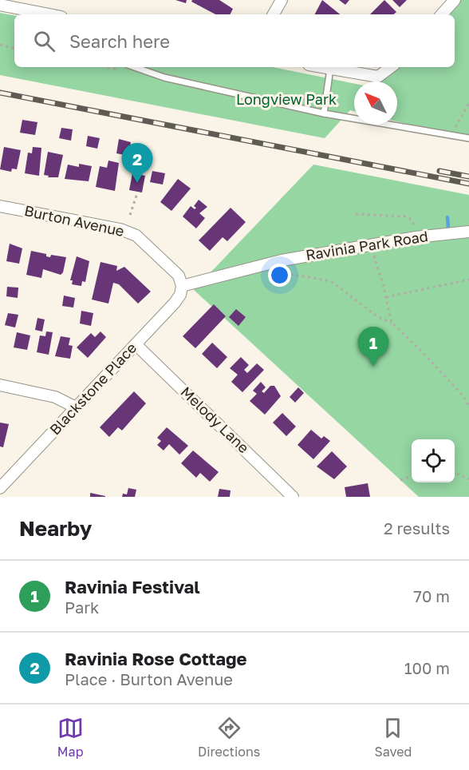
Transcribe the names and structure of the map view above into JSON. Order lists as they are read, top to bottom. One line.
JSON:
{"streets":{"street":["Burton Avenue","Ravinia Park Road","Blackstone Place","Melody Lane"]},"crossings":[["Burton Avenue","Ravinia Park Road"],["Burton Avenue","Blackstone Place"],["Ravinia Park Road","Blackstone Place"],["Blackstone Place","Melody Lane"]],"parks":["Longview Park"],"north":"top left","page":{"search":"Search here","pins":["2","1"],"heading":["Nearby","2 results"],"list":[{"mark":"1","name":"Ravinia Festival","note":"Park","value":"70 m"},{"mark":"2","name":"Ravinia Rose Cottage","note":"Place · Burton Avenue","value":"100 m"}],"nav":["Map","Directions","Saved"]}}
